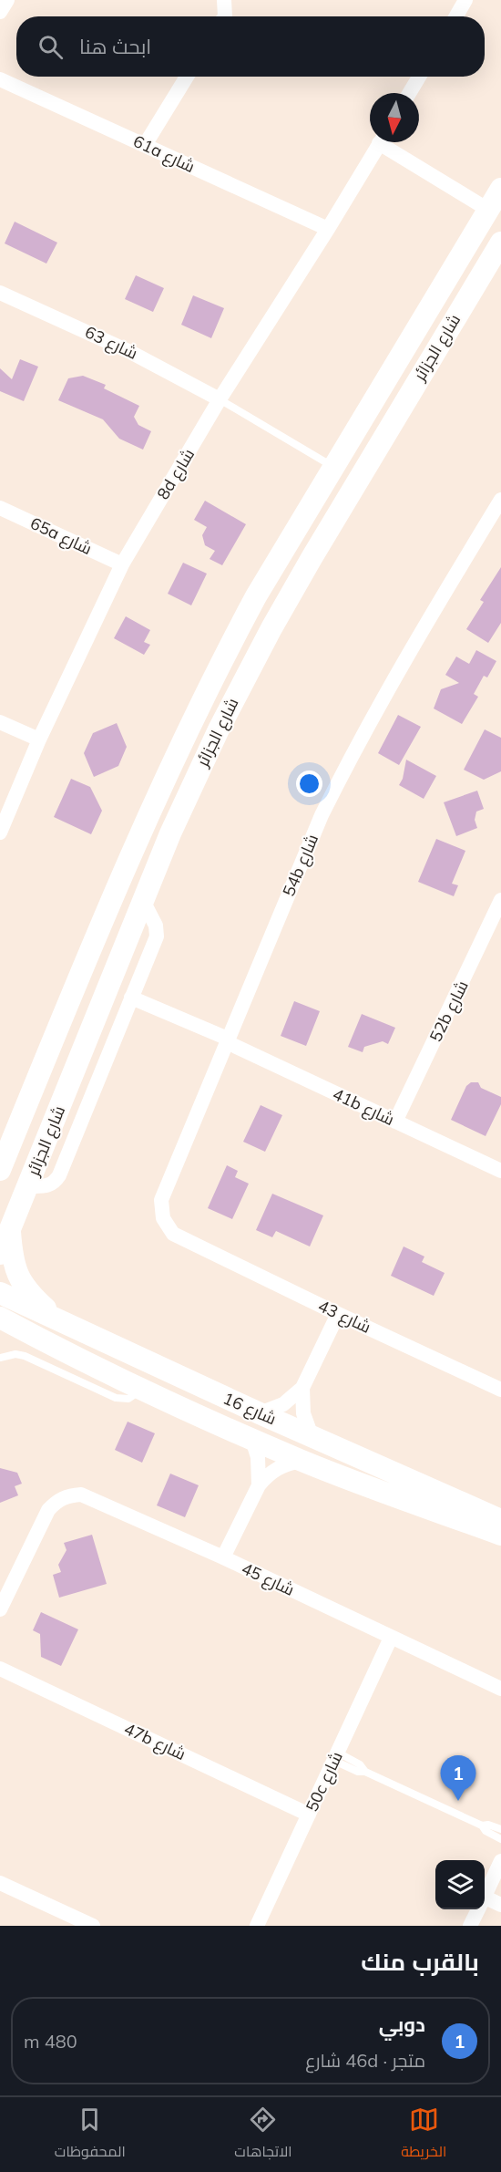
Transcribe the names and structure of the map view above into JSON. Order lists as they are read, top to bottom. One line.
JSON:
{"streets":{"main road":["شارع الجزائر","شارع 16"],"street":["61a شارع","شارع 63","8d شارع","65a شارع","54b شارع","52b شارع","41b شارع","شارع 43","شارع 45","47b شارع","50c شارع"]},"crossings":[["61a شارع","8d شارع"],["شارع 63","8d شارع"],["8d شارع","65a شارع"],["54b شارع","41b شارع"],["54b شارع","شارع 43"],["52b شارع","41b شارع"],["شارع 45","50c شارع"],["47b شارع","50c شارع"]],"north":"bottom","page":{"search":"ابحث هنا","pins":"1","heading":"بالقرب منك","list":[{"mark":"1","name":"دوبي","note":"متجر · 46d شارع","value":"480 m"}],"nav":["الخريطة","الاتجاهات","المحفوظات"]}}
